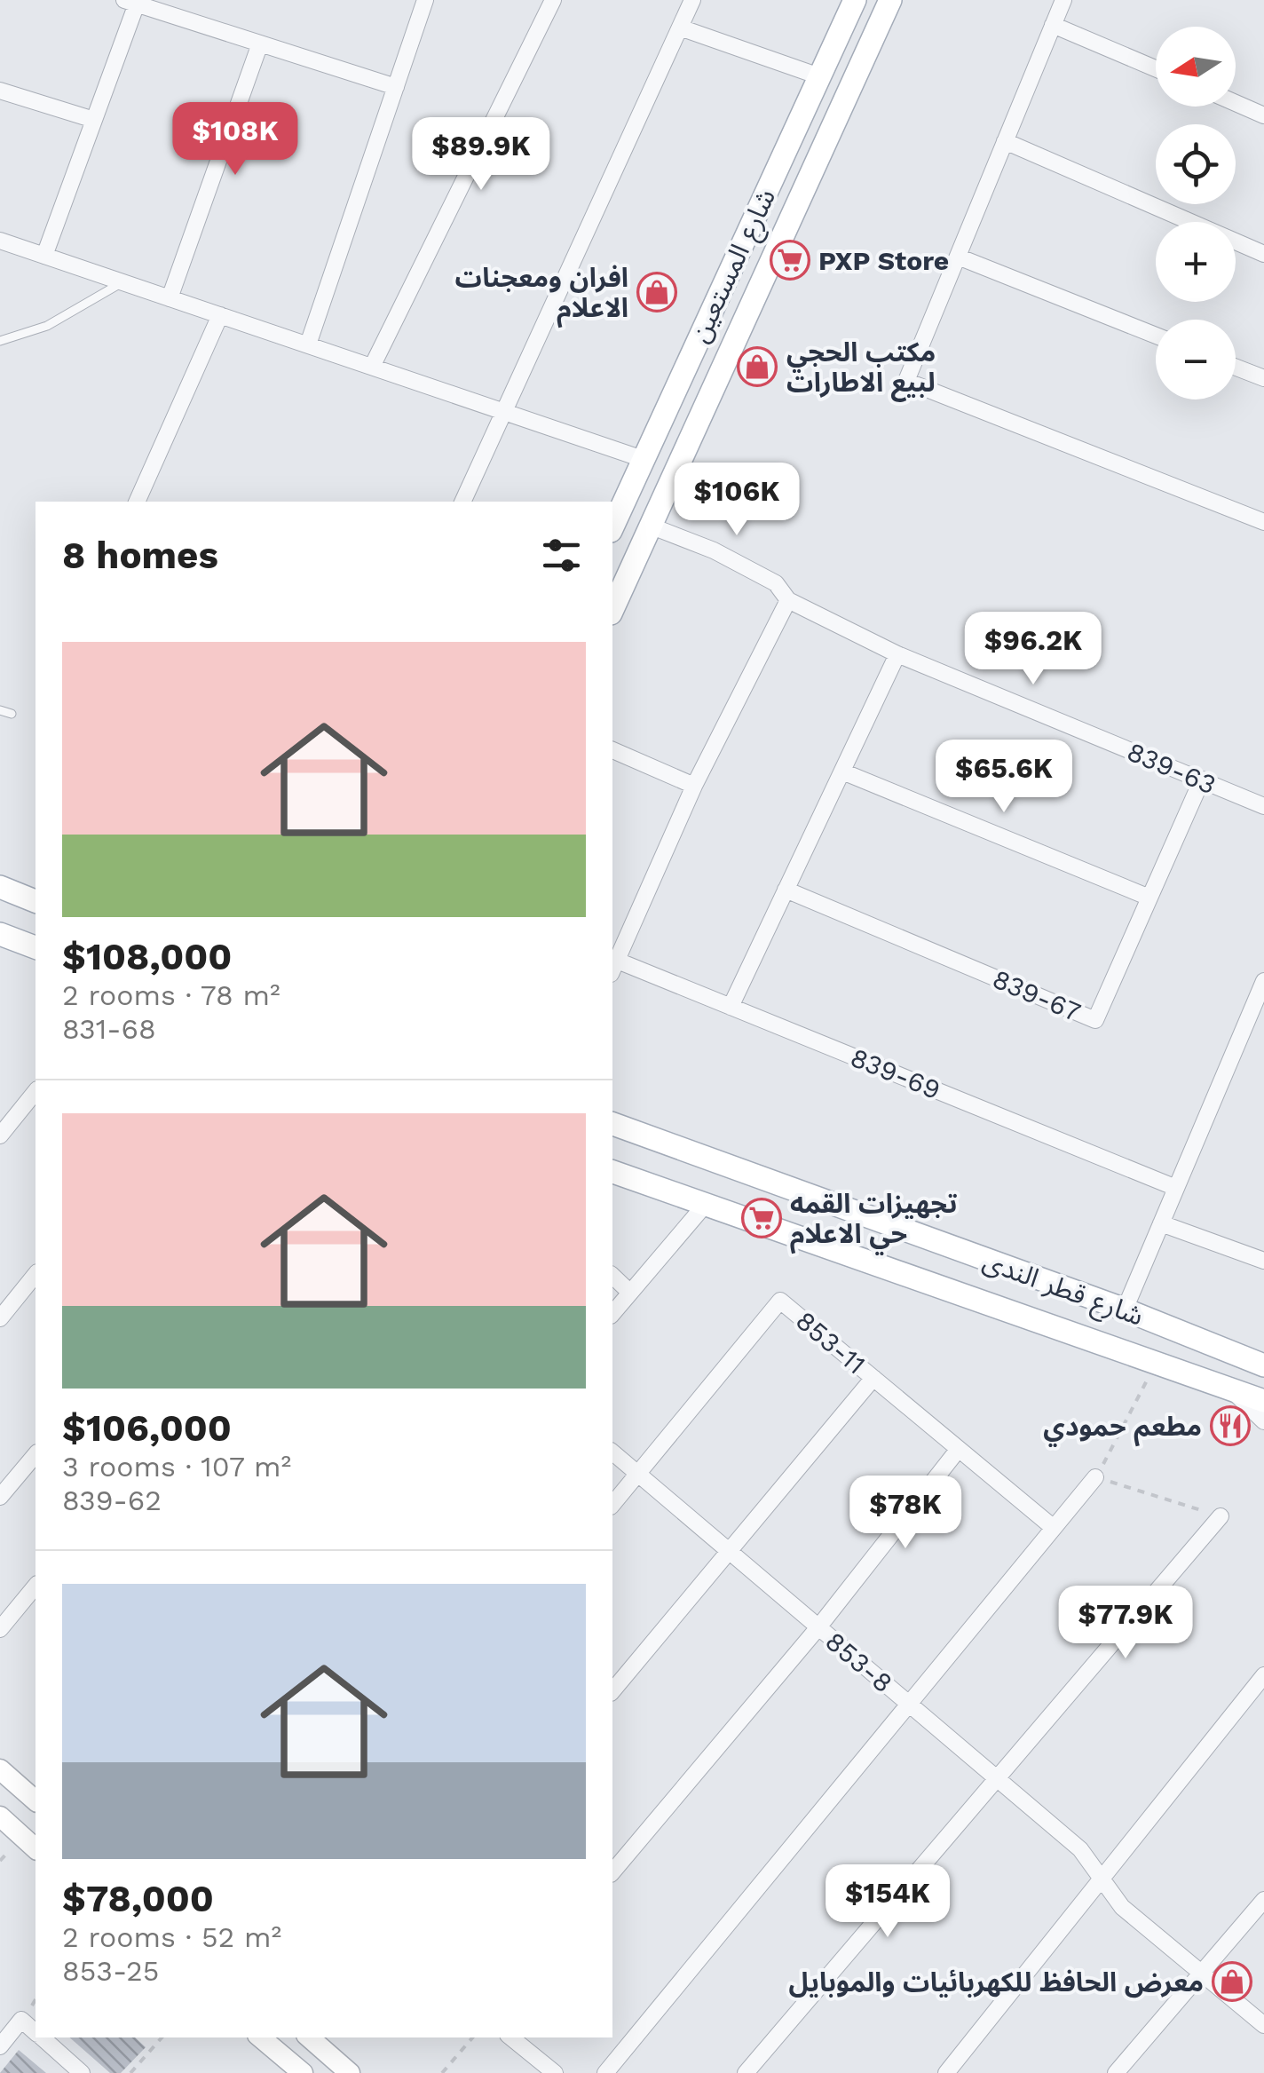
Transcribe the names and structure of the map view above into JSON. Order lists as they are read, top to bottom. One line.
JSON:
{"streets":{"main road":["شارع المستعين","شارع قطر الندى"],"street":["839-63","839-67","839-69","853-11","853-8"]},"crossings":[["839-63","839-67"],["853-11","853-8"]],"places":{"supermarket":["PXP Store","تجهيزات القمه حي الاعلام"],"shop":["افران ومعجنات الاعلام","مكتب الحجي لبيع الاطارات","معرض الحافظ للكهربائيات والموبايل"],"restaurant":["مطعم حمودي"]},"north":"left","page":{"map_buttons":["+","−"],"price":["$108K","$89.9K","$106K","$96.2K","$65.6K","$78K","$77.9K","$154K"],"heading":"8 homes","list":[{"name":"$108,000","note":"2 rooms · 78 m² · 831-68"},{"name":"$106,000","note":"3 rooms · 107 m² · 839-62"},{"name":"$78,000","note":"2 rooms · 52 m² · 853-25"}]}}
